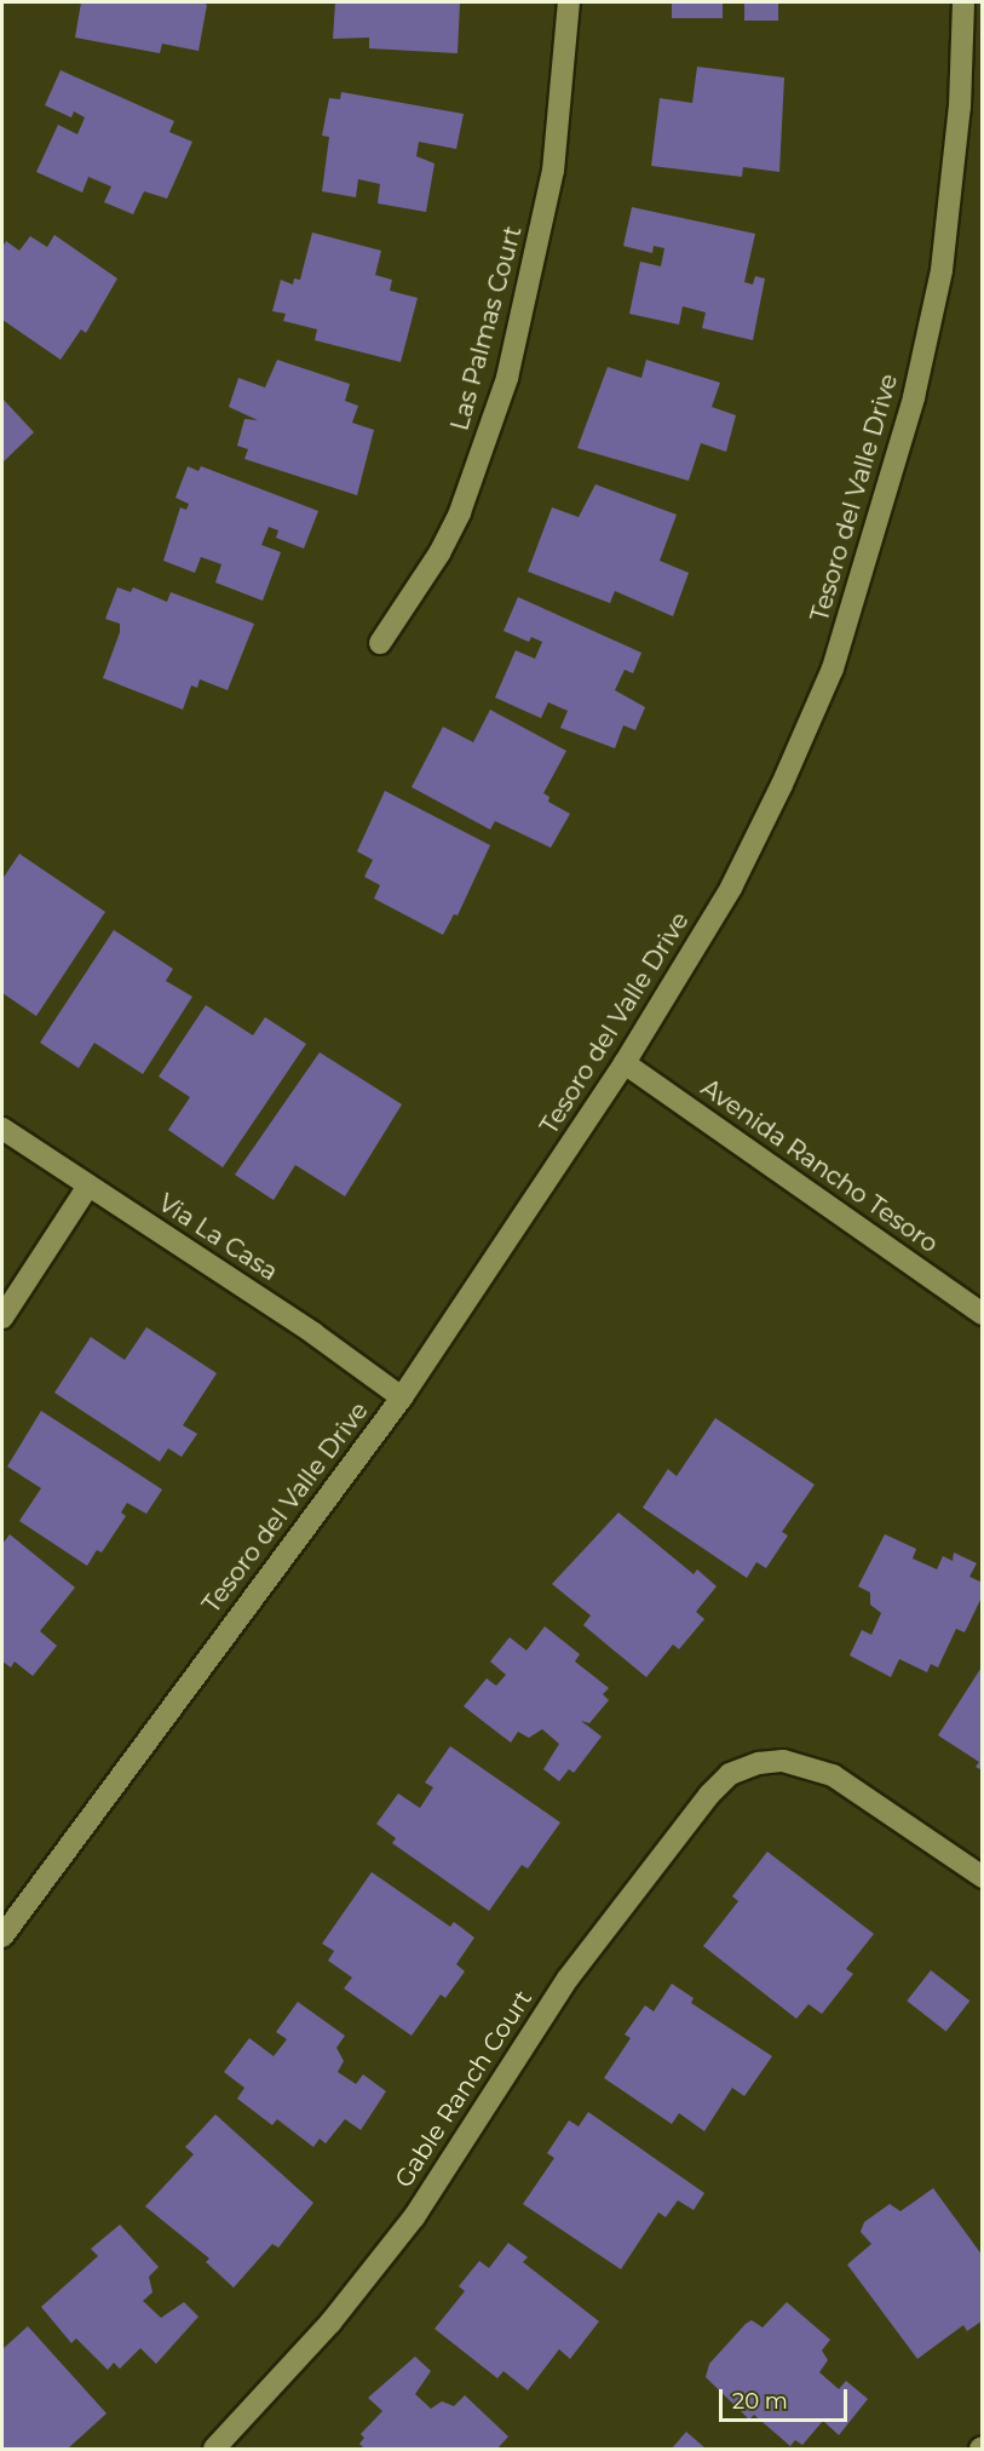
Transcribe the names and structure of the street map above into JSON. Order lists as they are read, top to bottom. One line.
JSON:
{"streets":{"street":["Las Palmas Court","Tesoro del Valle Drive","Avenida Rancho Tesoro","Via La Casa","Gable Ranch Court"]},"crossings":[["Tesoro del Valle Drive","Avenida Rancho Tesoro"],["Tesoro del Valle Drive","Via La Casa"]],"scale_bar":"20 m"}
